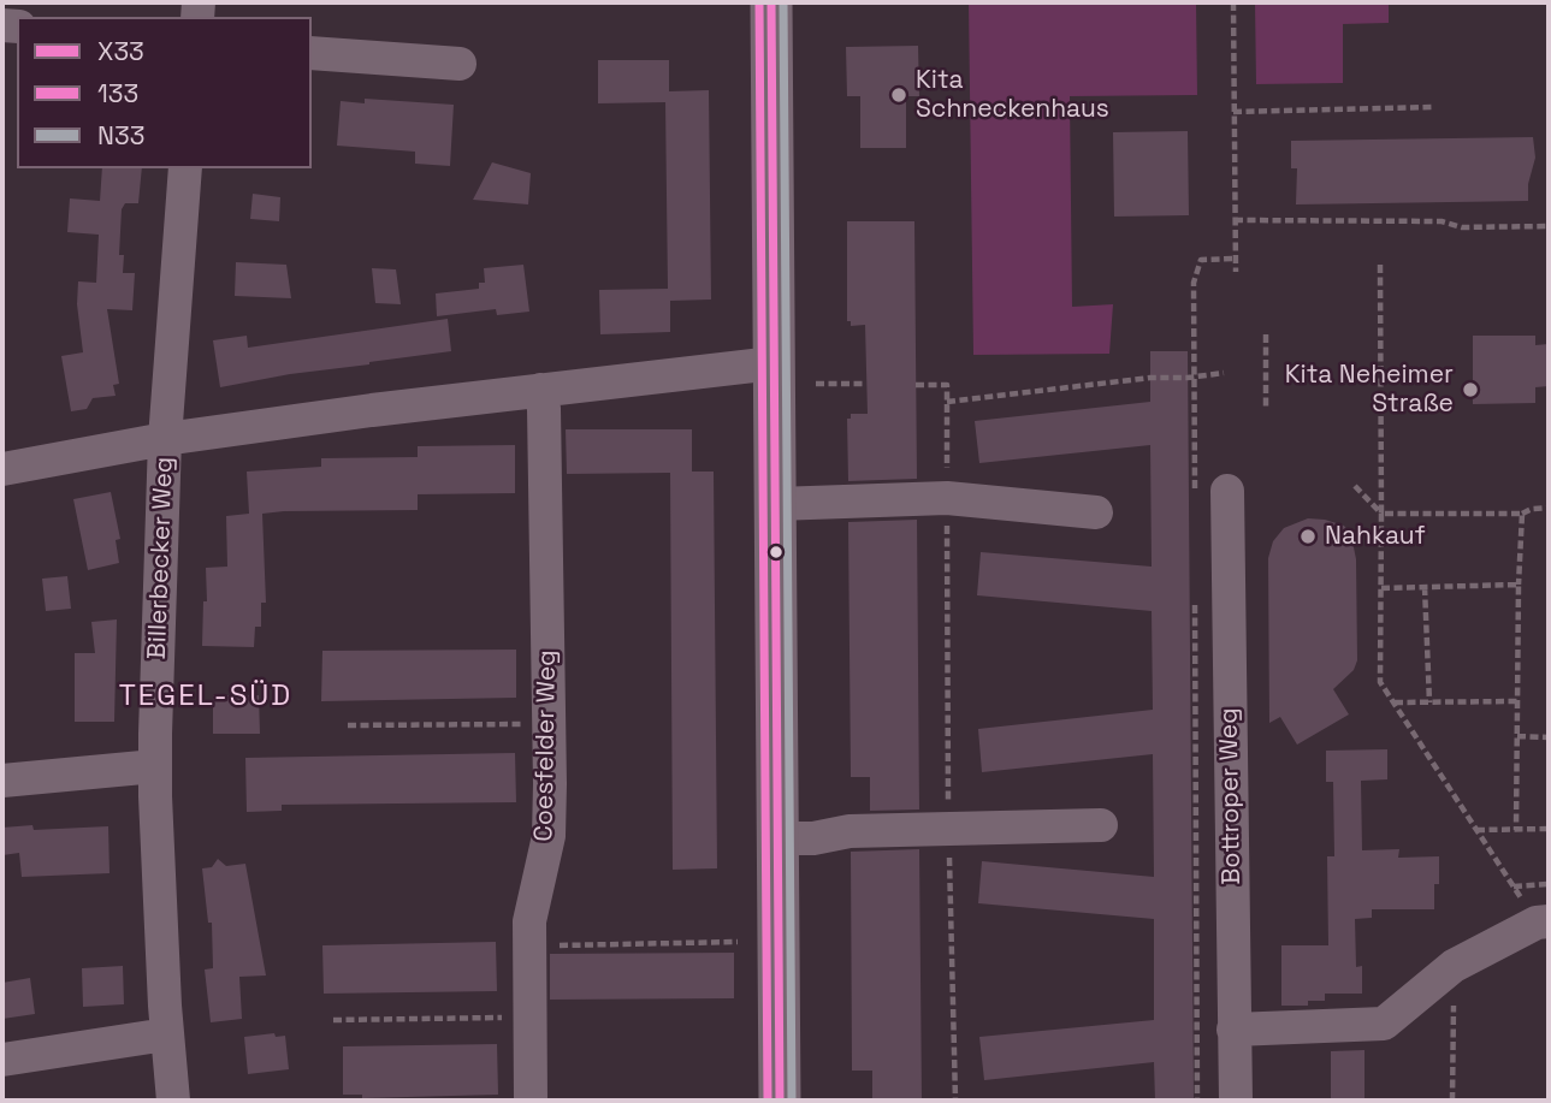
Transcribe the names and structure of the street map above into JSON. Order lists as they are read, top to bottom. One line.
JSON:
{"streets":{"street":["Billerbecker Weg","Coesfelder Weg","Bottroper Weg"]},"districts":["TEGEL-SÜD"],"places":["Kita Schneckenhaus","Kita Neheimer Straße","Nahkauf"],"lines":["transit line X33","transit line 133","transit line N33"],"legend":["X33","133","N33"]}
